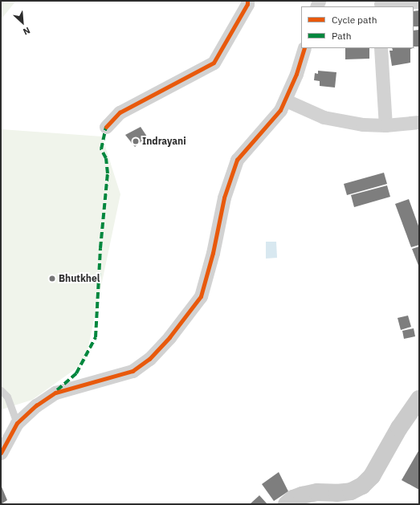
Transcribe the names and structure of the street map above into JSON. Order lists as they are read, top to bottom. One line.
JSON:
{"places":["Indrayani","Bhutkhel"],"legend":["Cycle path","Path"],"north":"bottom right"}
